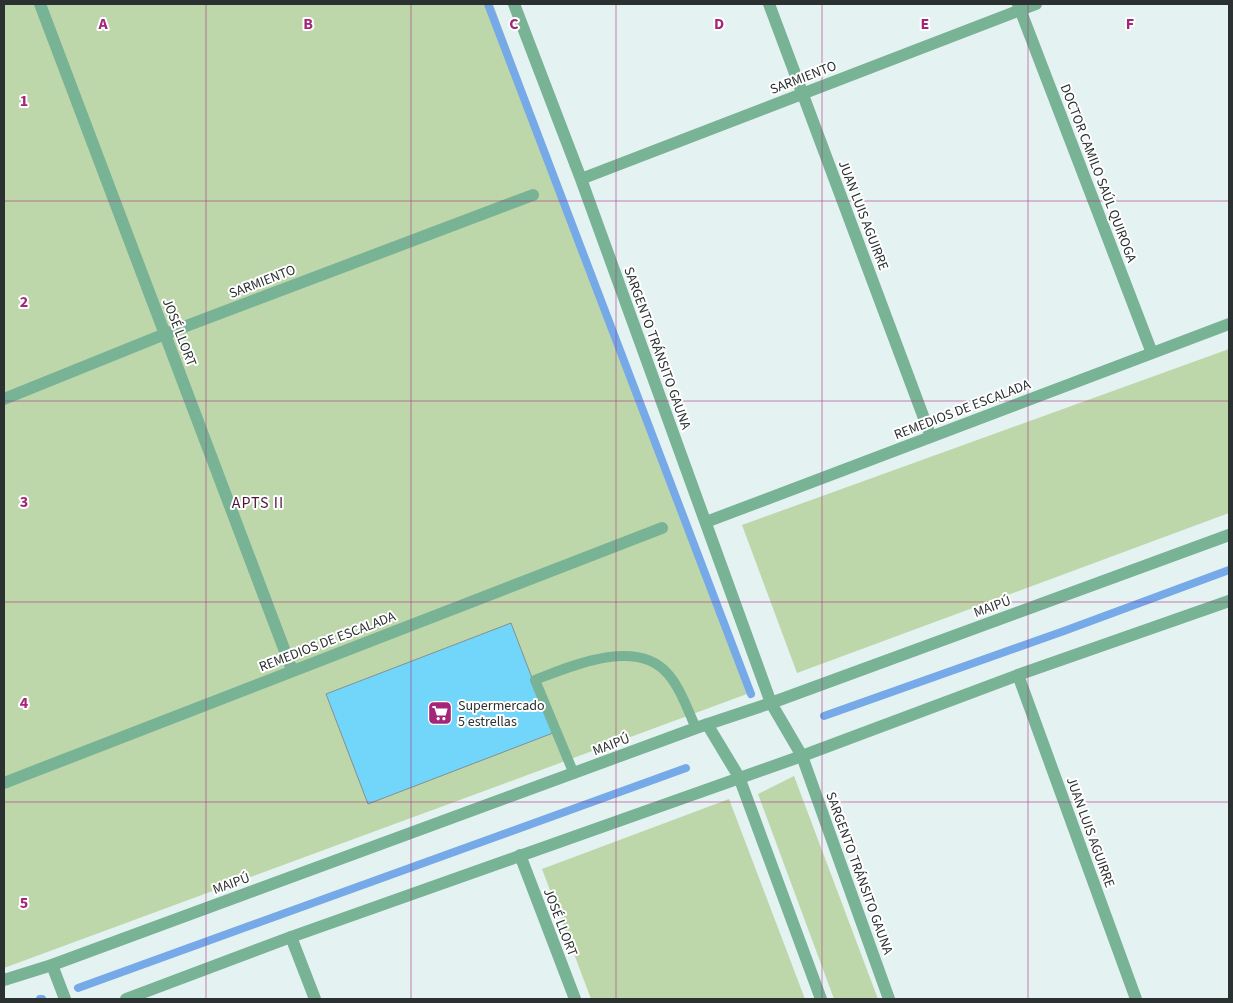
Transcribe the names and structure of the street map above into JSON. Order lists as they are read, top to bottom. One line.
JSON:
{"streets":{"street":["SARMIENTO","DOCTOR CAMILO SAÚL QUIROGA","JUAN LUIS AGUIRRE","JOSÉ LLORT","SARGENTO TRÁNSITO GAUNA","REMEDIOS DE ESCALADA","MAIPÚ"]},"crossings":[["SARMIENTO","DOCTOR CAMILO SAÚL QUIROGA"],["SARMIENTO","JUAN LUIS AGUIRRE"],["SARMIENTO","JOSÉ LLORT"],["SARMIENTO","SARGENTO TRÁNSITO GAUNA"],["DOCTOR CAMILO SAÚL QUIROGA","REMEDIOS DE ESCALADA"],["JUAN LUIS AGUIRRE","REMEDIOS DE ESCALADA"],["JOSÉ LLORT","REMEDIOS DE ESCALADA"],["SARGENTO TRÁNSITO GAUNA","REMEDIOS DE ESCALADA"],["SARGENTO TRÁNSITO GAUNA","MAIPÚ"]],"districts":["APTS II"],"places":{"supermarket":["Supermercado 5 estrellas"]},"grid":{"columns":["A","B","C","D","E","F"],"rows":["1","2","3","4","5"]}}
